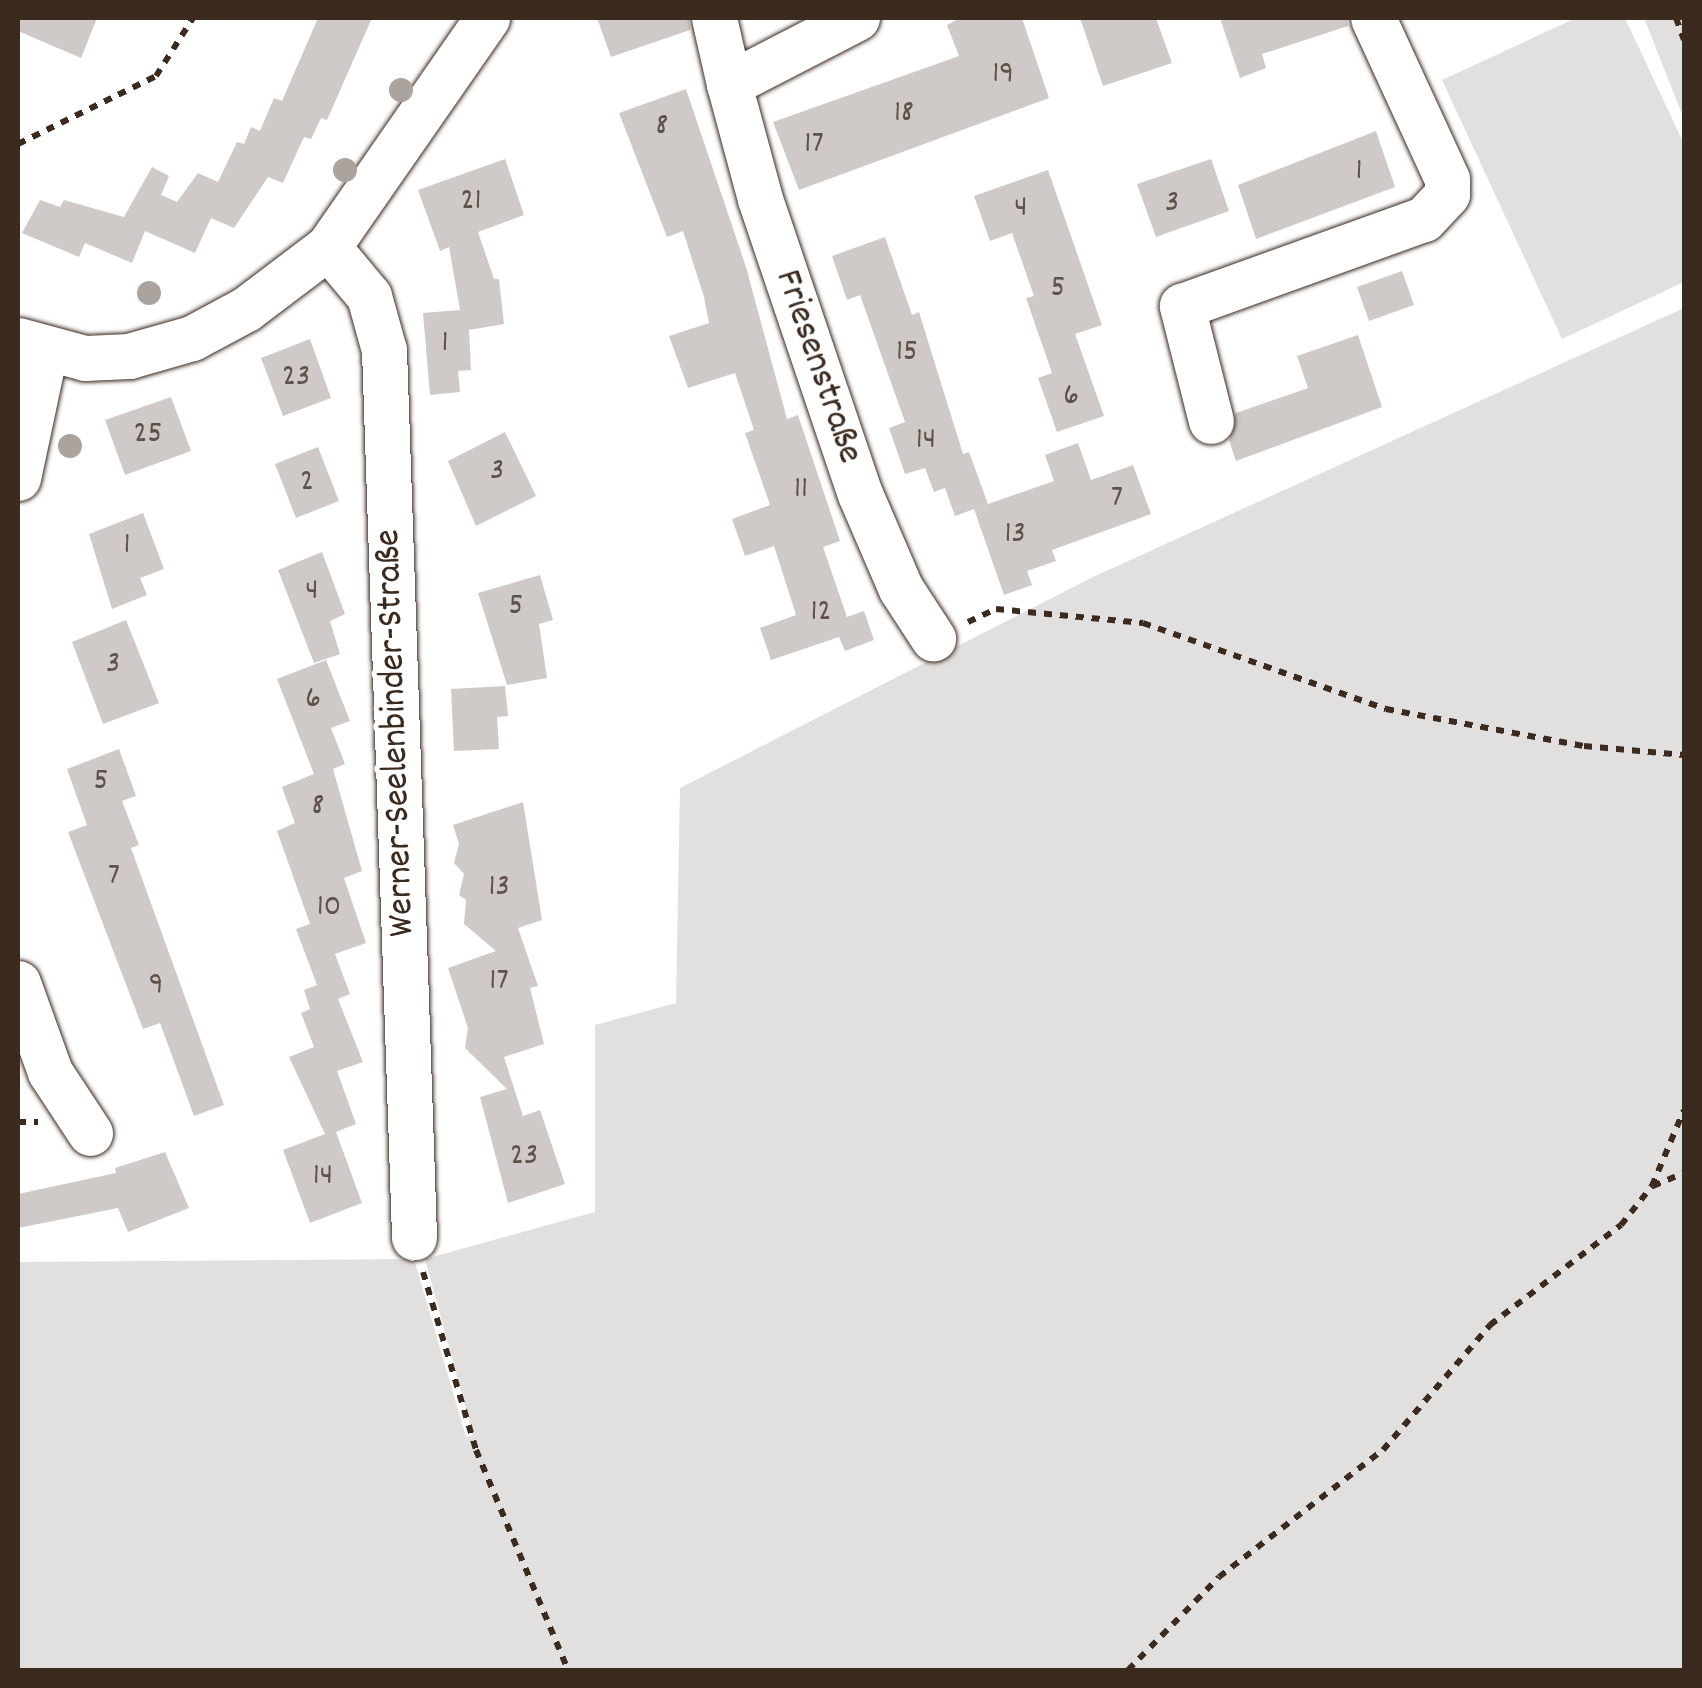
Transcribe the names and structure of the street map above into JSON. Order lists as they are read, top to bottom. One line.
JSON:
{"streets":{"street":["Friesenstraße","Werner-Seelenbinder-Straße"]},"house_numbers":["19","18","8","17","1","21","3","4","5","1","15","23","6","25","14","3","2","11","7","13","1","4","5","12","3","6","5","8","7","13","10","17","9","23","14"]}
